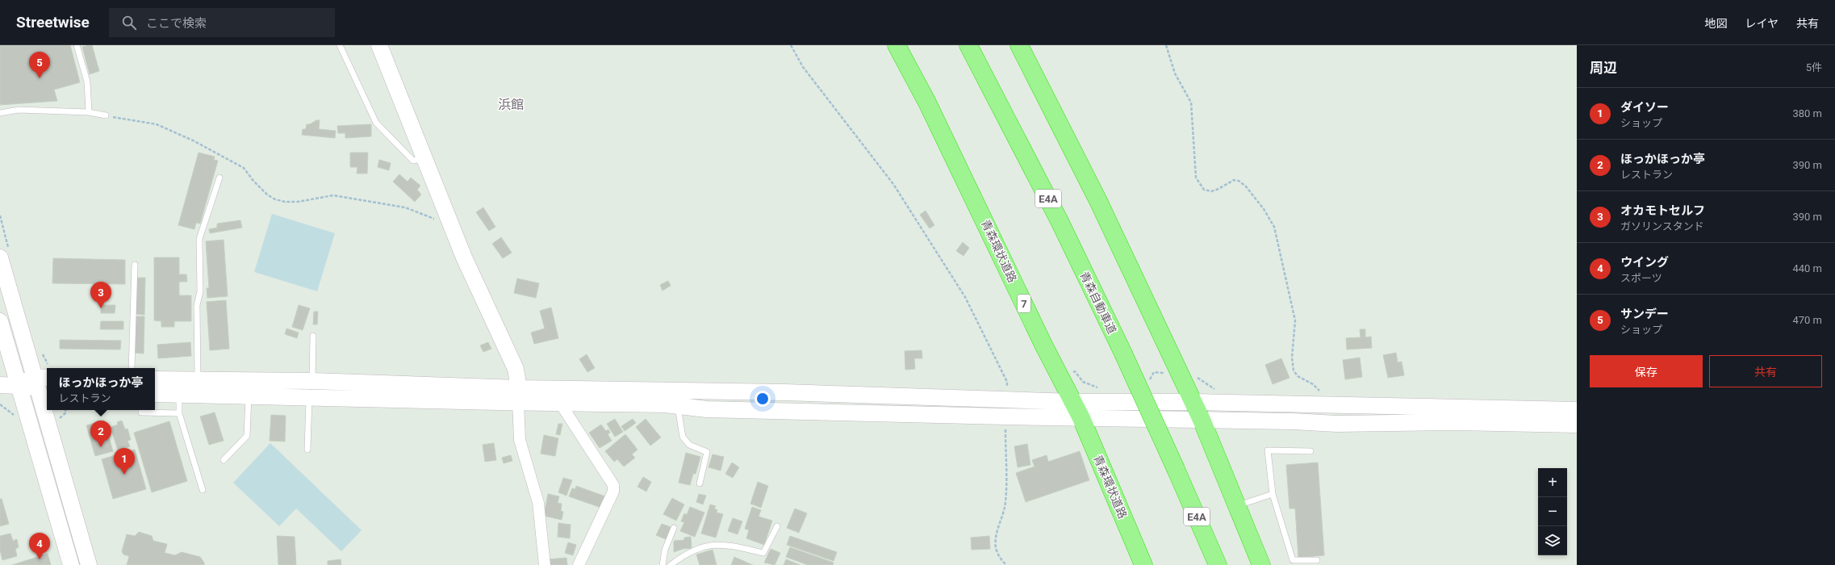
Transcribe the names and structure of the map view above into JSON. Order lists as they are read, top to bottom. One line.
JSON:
{"streets":{"highway":["E4A","青森環状道路","青森自動車道","7"]},"districts":["浜館"],"page":{"header":"Streetwise","search":"ここで検索","nav":["地図","レイヤ","共有"],"heading":["周辺","5件"],"pins":["5","3","2","1","4"],"list":[{"mark":"1","name":"ダイソー","note":"ショップ","value":"380 m"},{"mark":"2","name":"ほっかほっか亭","note":"レストラン","value":"390 m"},{"mark":"3","name":"オカモトセルフ","note":"ガソリンスタンド","value":"390 m"},{"mark":"4","name":"ウイング","note":"スポーツ","value":"440 m"},{"mark":"5","name":"サンデー","note":"ショップ","value":"470 m"}],"buttons":["保存","共有"],"popup":["ほっかほっか亭","レストラン"],"map_buttons":["+","−"]}}
